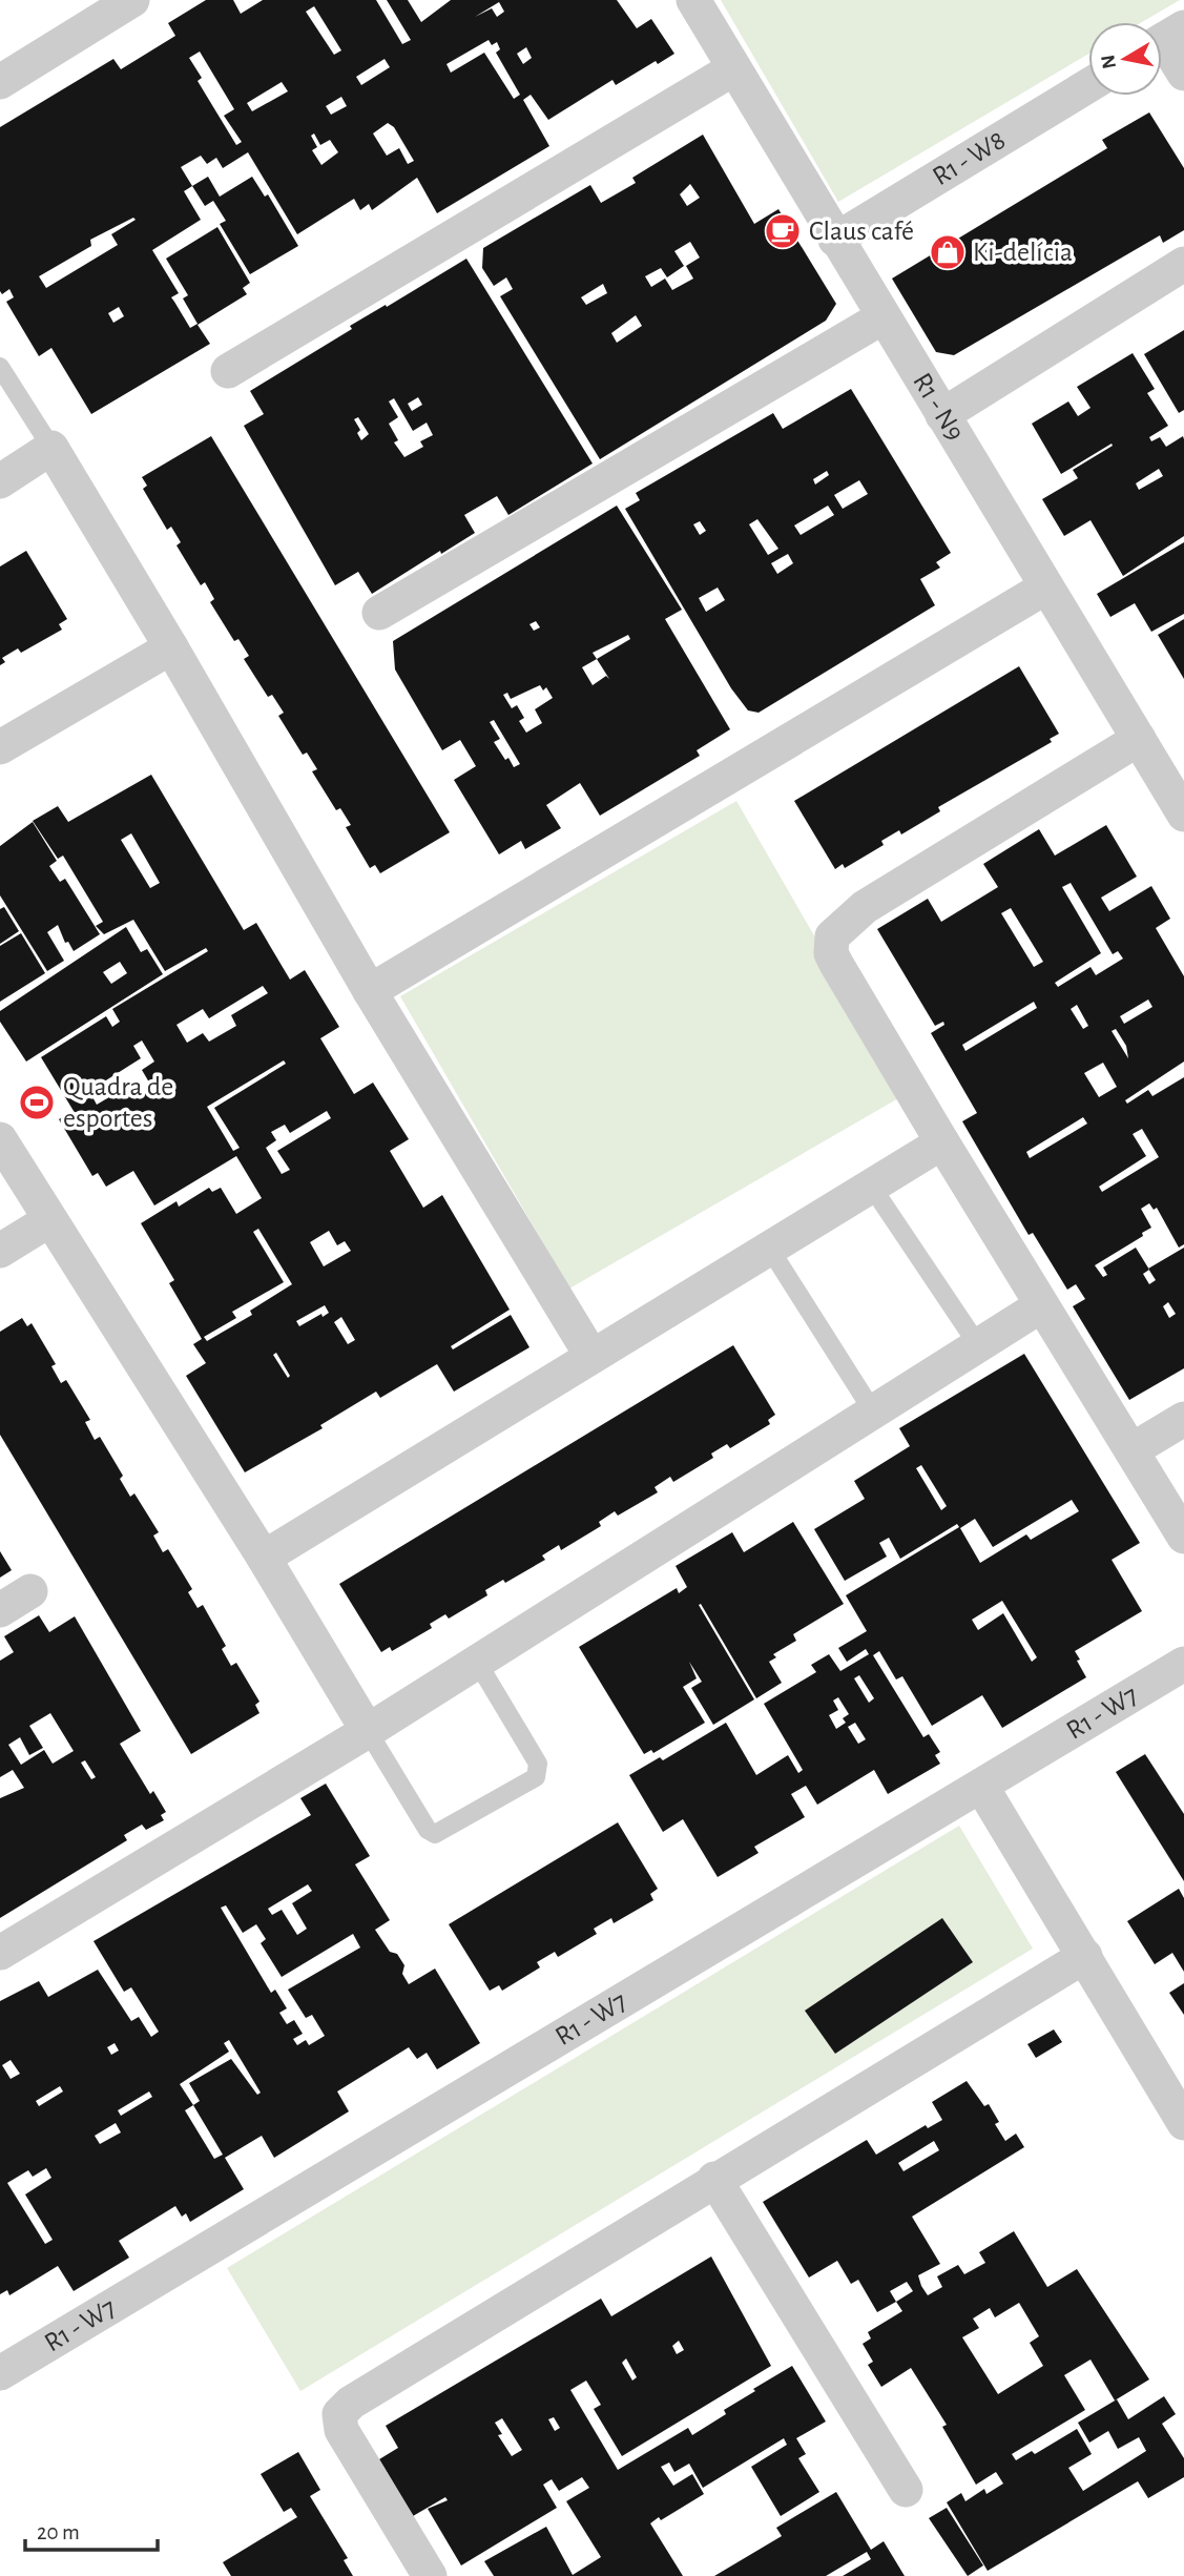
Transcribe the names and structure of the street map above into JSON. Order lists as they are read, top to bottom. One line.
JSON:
{"streets":{"street":["R1 - W8","R1 - N9","R1 - W7"]},"crossings":[["R1 - W8","R1 - N9"]],"places":{"cafe":["Claus café"],"shop":["Ki-delícia"],"sports":["Quadra de esportes"]},"scale_bar":"20 m","north":"left"}
